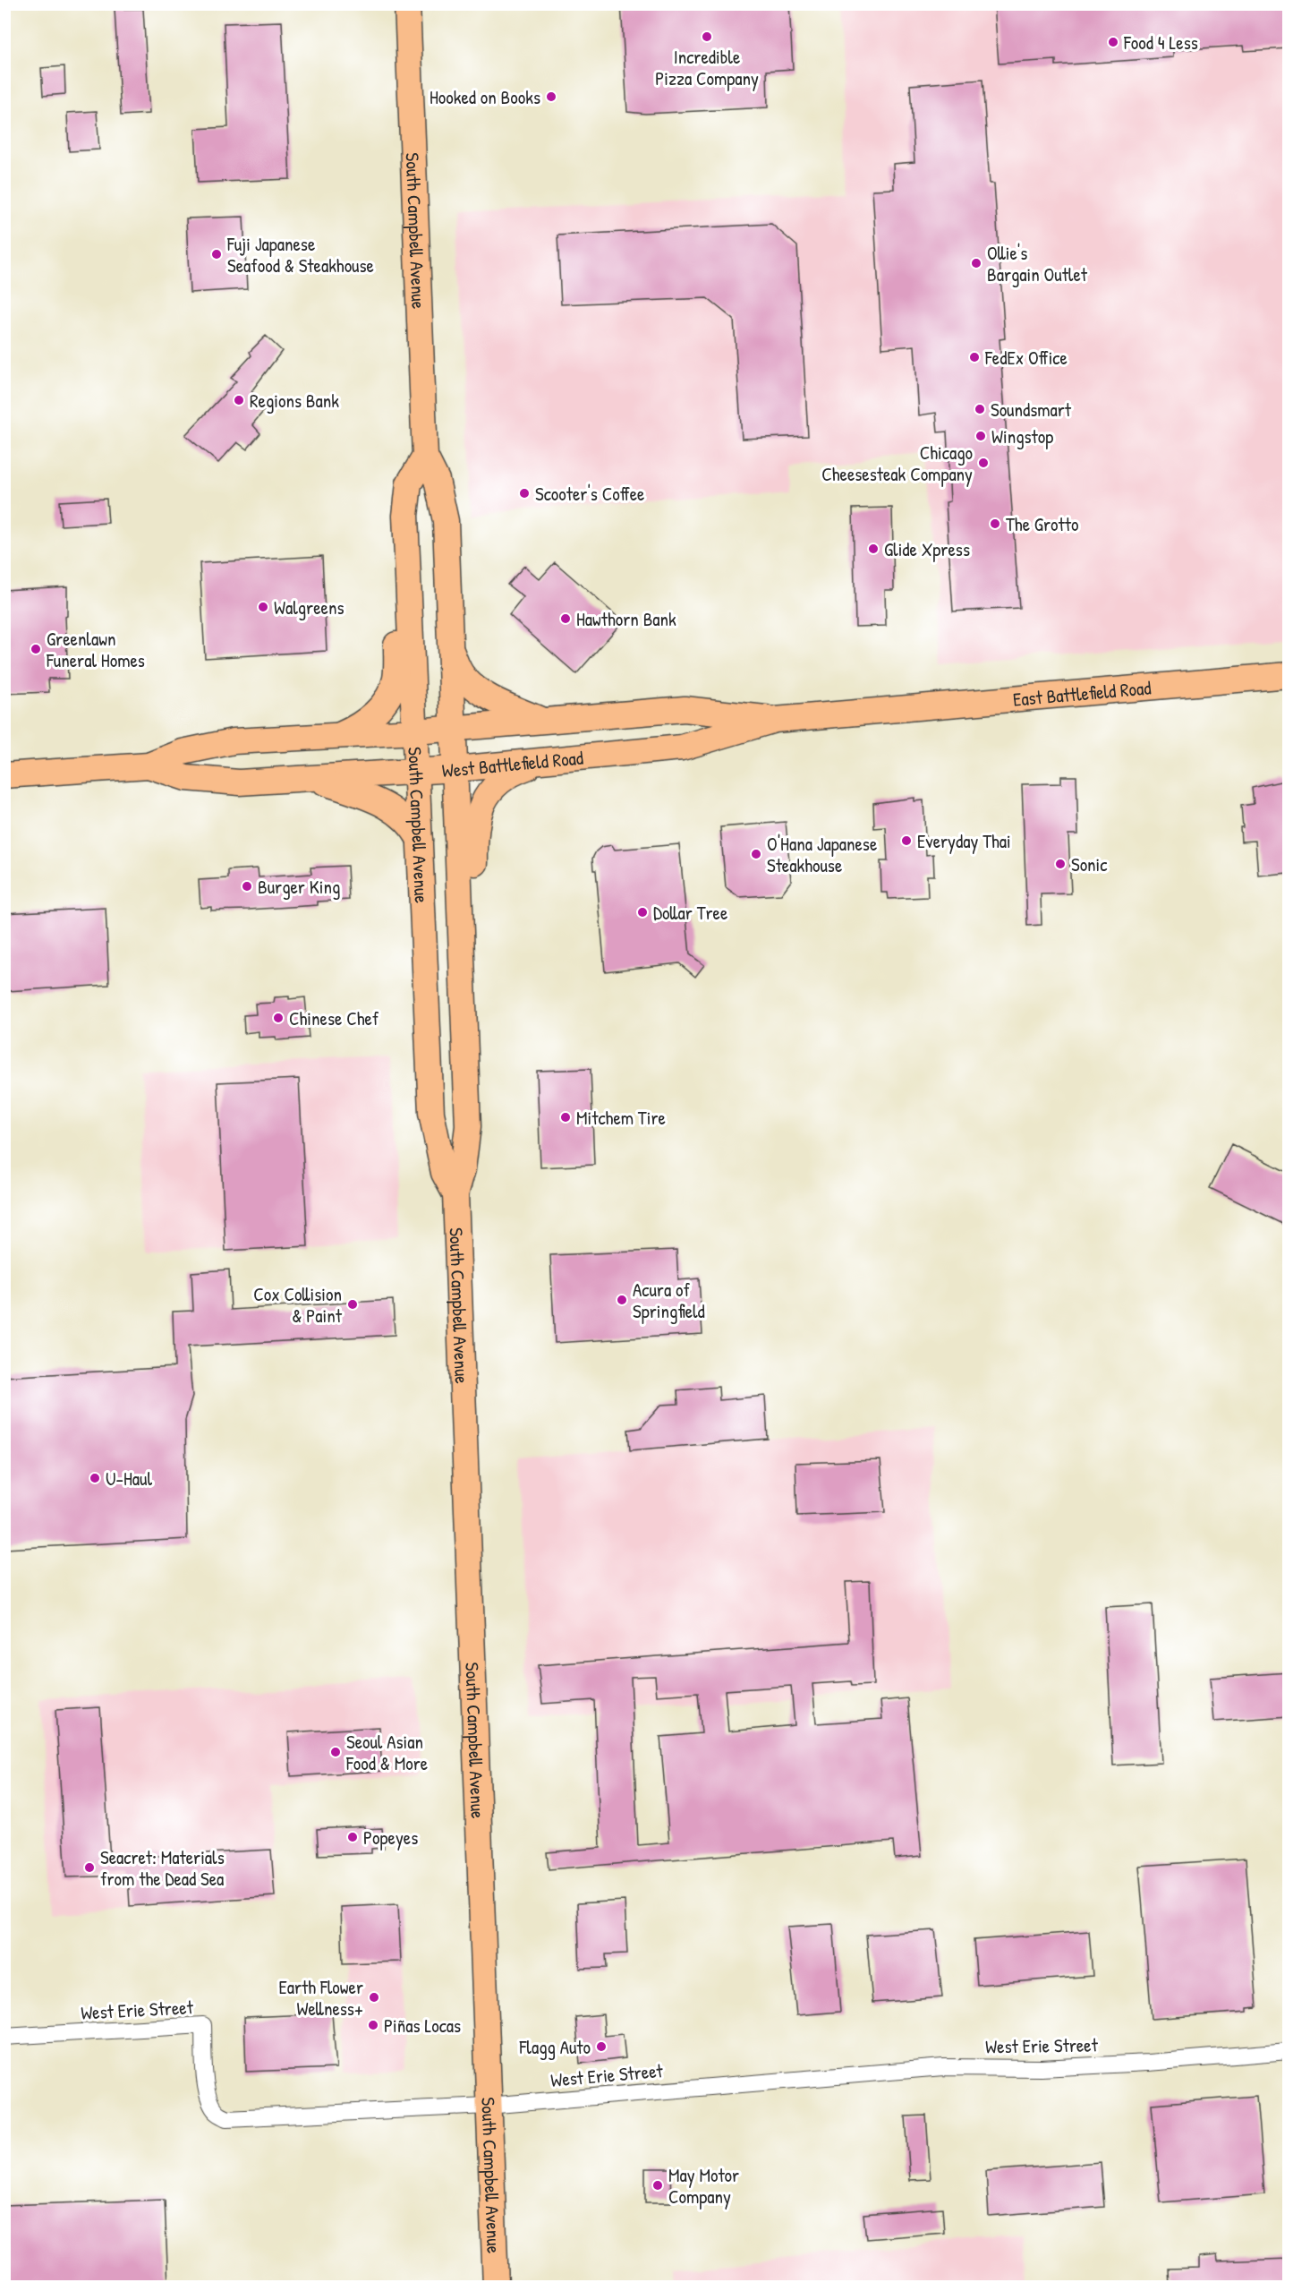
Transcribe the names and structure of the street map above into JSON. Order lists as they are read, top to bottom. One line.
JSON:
{"streets":{"main road":["South Campbell Avenue","East Battlefield Road","West Battlefield Road"],"street":["West Erie Street"]},"crossings":[["South Campbell Avenue","West Battlefield Road"],["South Campbell Avenue","West Erie Street"],["East Battlefield Road","West Battlefield Road"]],"places":["Incredible Pizza Company","Food 4 Less","Hooked on Books","Fuji Japanese Seafood & Steakhouse","Ollie's Bargain Outlet","FedEx Office","Regions Bank","Soundsmart","Wingstop","Chicago Cheesesteak Company","Scooter's Coffee","The Grotto","Glide Xpress","Walgreens","Hawthorn Bank","Greenlawn Funeral Homes","Everyday Thai","O'Hana Japanese Steakhouse","Sonic","Burger King","Dollar Tree","Chinese Chef","Mitchem Tire","Acura of Springfield","Cox Collision & Paint","U-Haul","Seoul Asian Food & More","Popeyes","Seacret: Materials from the Dead Sea","Earth Flower Wellness+","Piñas Locas","Flagg Auto","May Motor Company"]}
